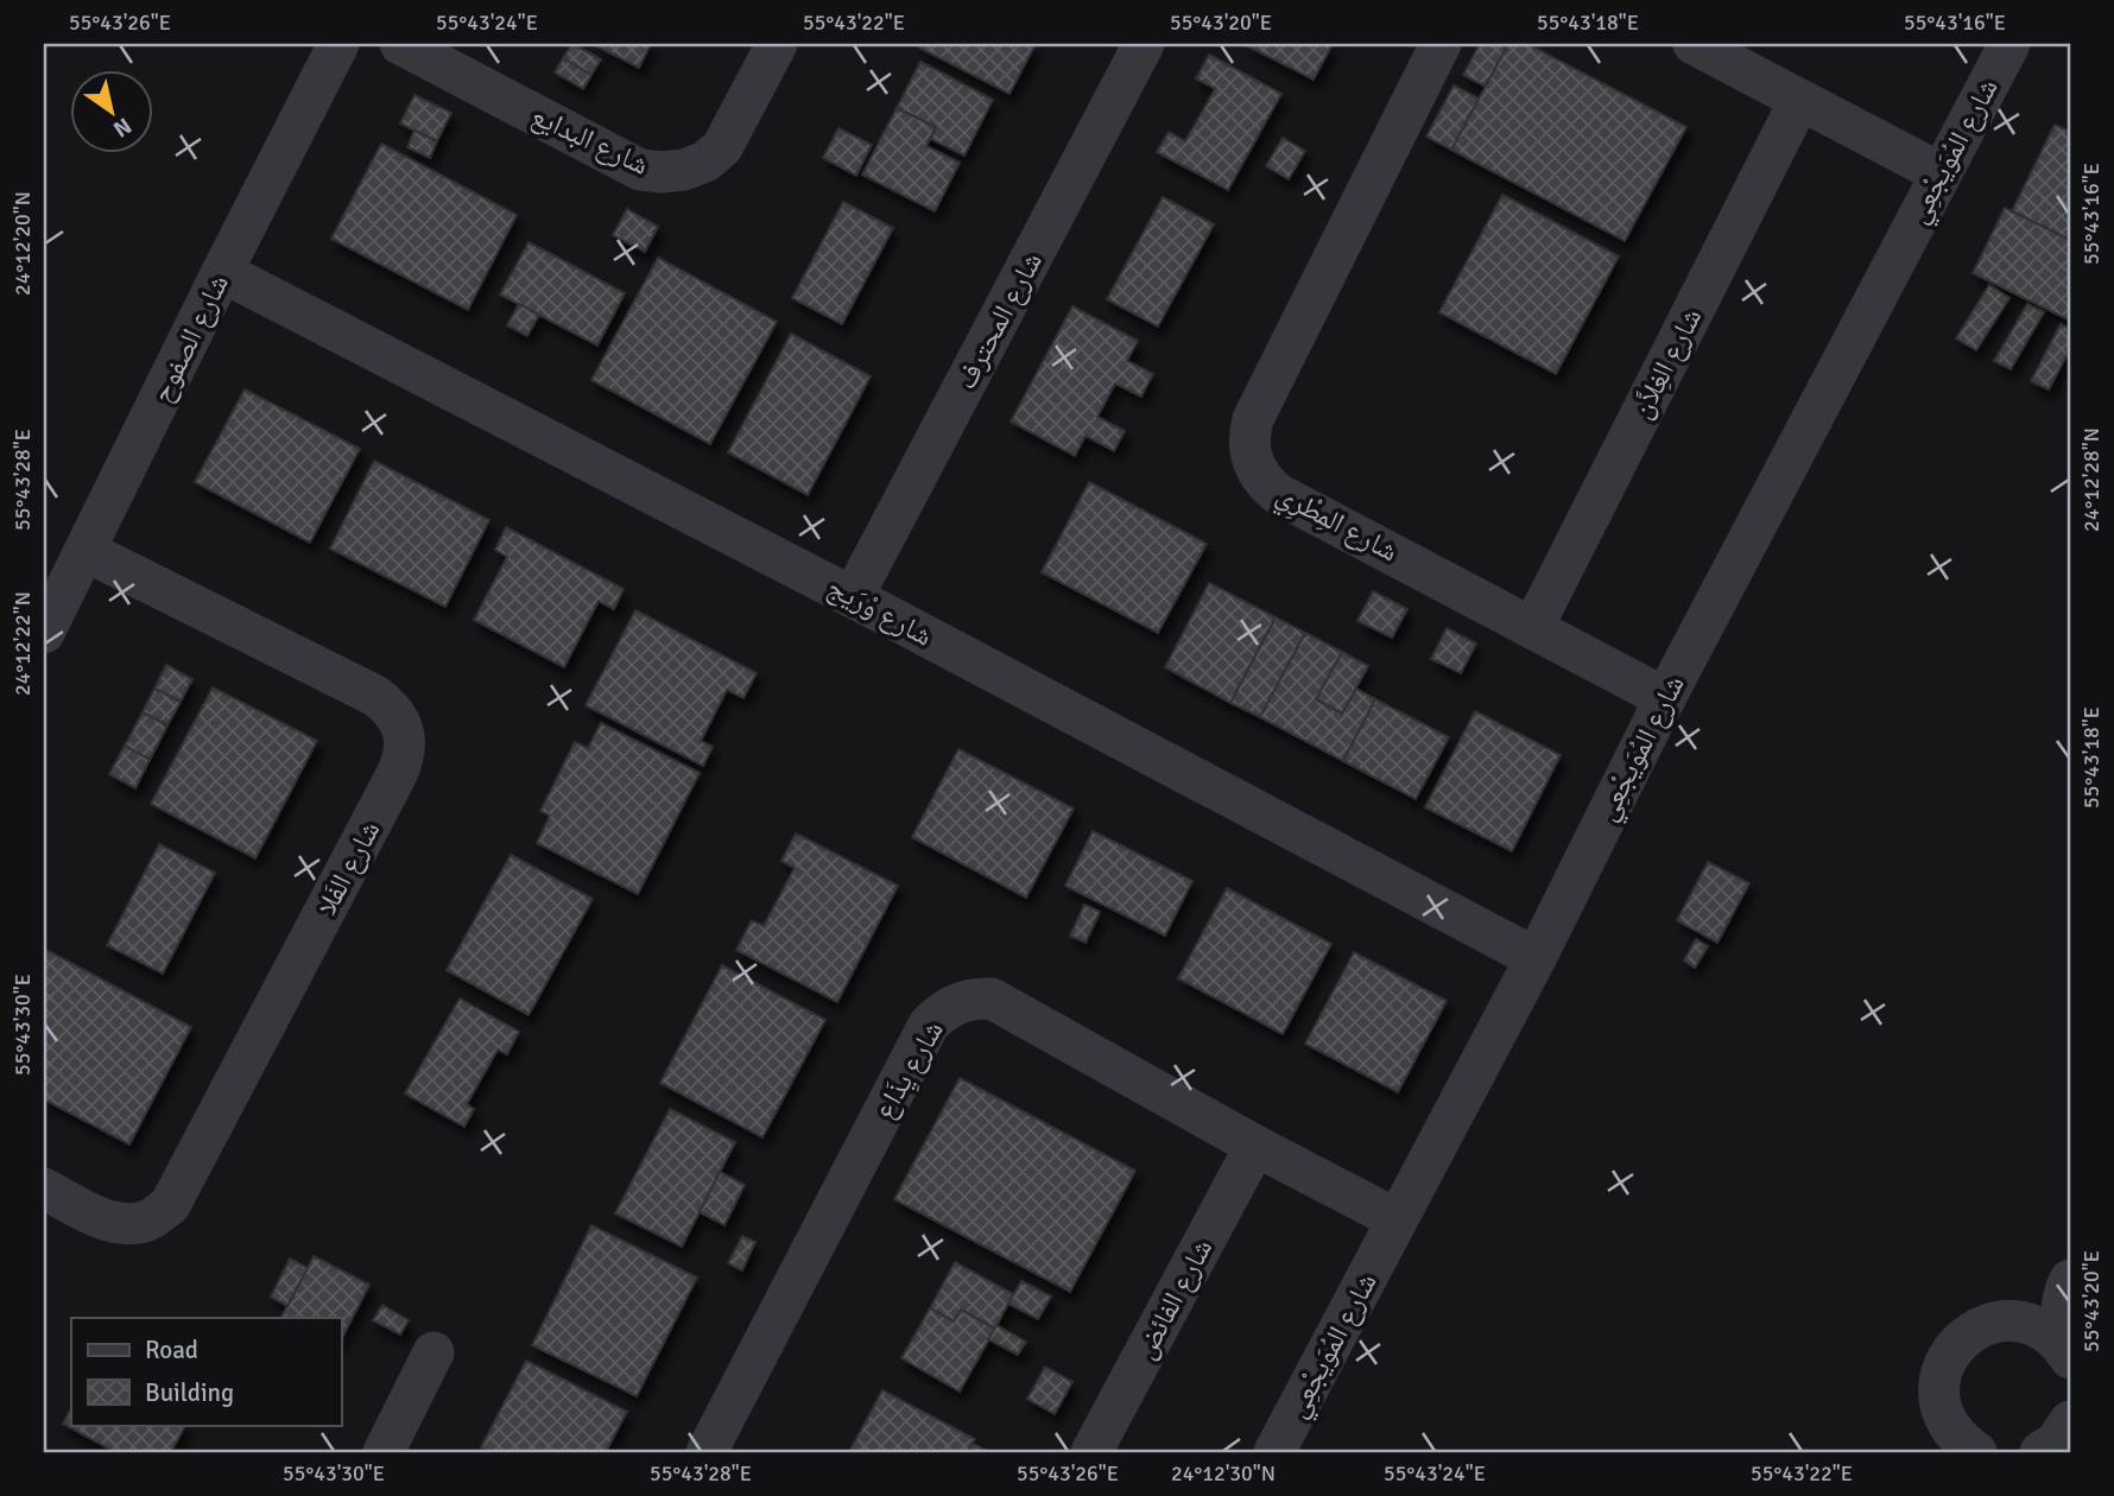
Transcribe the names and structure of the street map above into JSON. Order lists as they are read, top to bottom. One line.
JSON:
{"streets":{"street":["شارع البدايع","شارع المُوَيجْعِي","شارع المحترف","شارع الصفوح","شارع الغِلاَّن","شارع المِطْرِي","شارع وْرَيج","شارع الفَلا","شارع يِذَاع","شارع الفائض"]},"crossings":[["شارع المُوَيجْعِي","شارع المِطْرِي"],["شارع المُوَيجْعِي","شارع وْرَيج"],["شارع المُوَيجْعِي","شارع يِذَاع"],["شارع المحترف","شارع وْرَيج"],["شارع الصفوح","شارع وْرَيج"],["شارع الصفوح","شارع الفَلا"],["شارع الغِلاَّن","شارع المِطْرِي"],["شارع يِذَاع","شارع الفائض"]],"legend":["Road","Building"],"north":"bottom right","coordinates":["55°43'26\"E","55°43'24\"E","55°43'22\"E","55°43'20\"E","55°43'18\"E","55°43'16\"E","24°12'20\"N","55°43'28\"E","24°12'28\"N","24°12'22\"N","55°43'30\"E","24°12'30\"N"]}
